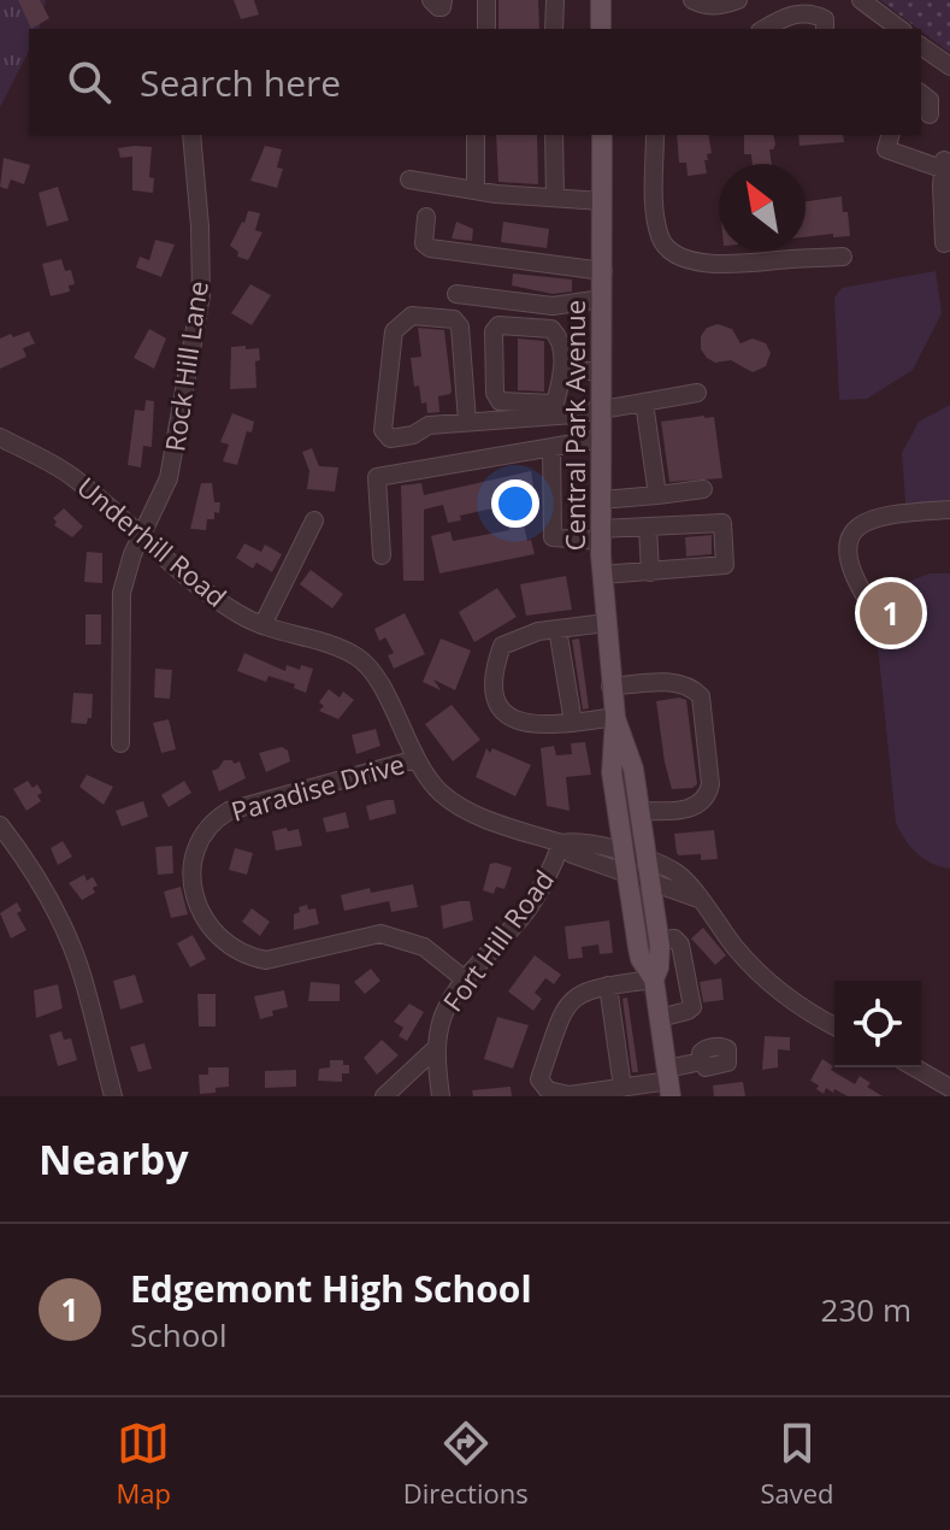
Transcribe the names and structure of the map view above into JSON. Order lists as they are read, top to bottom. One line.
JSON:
{"streets":{"main road":["Central Park Avenue"],"street":["Rock Hill Lane","Underhill Road","Paradise Drive","Fort Hill Road"]},"crossings":[["Rock Hill Lane","Underhill Road"],["Central Park Avenue","Underhill Road"],["Underhill Road","Paradise Drive"],["Underhill Road","Fort Hill Road"],["Paradise Drive","Fort Hill Road"]],"north":"top left","page":{"search":"Search here","pins":"1","heading":"Nearby","list":[{"mark":"1","name":"Edgemont High School","note":"School","value":"230 m"}],"nav":["Map","Directions","Saved"]}}
